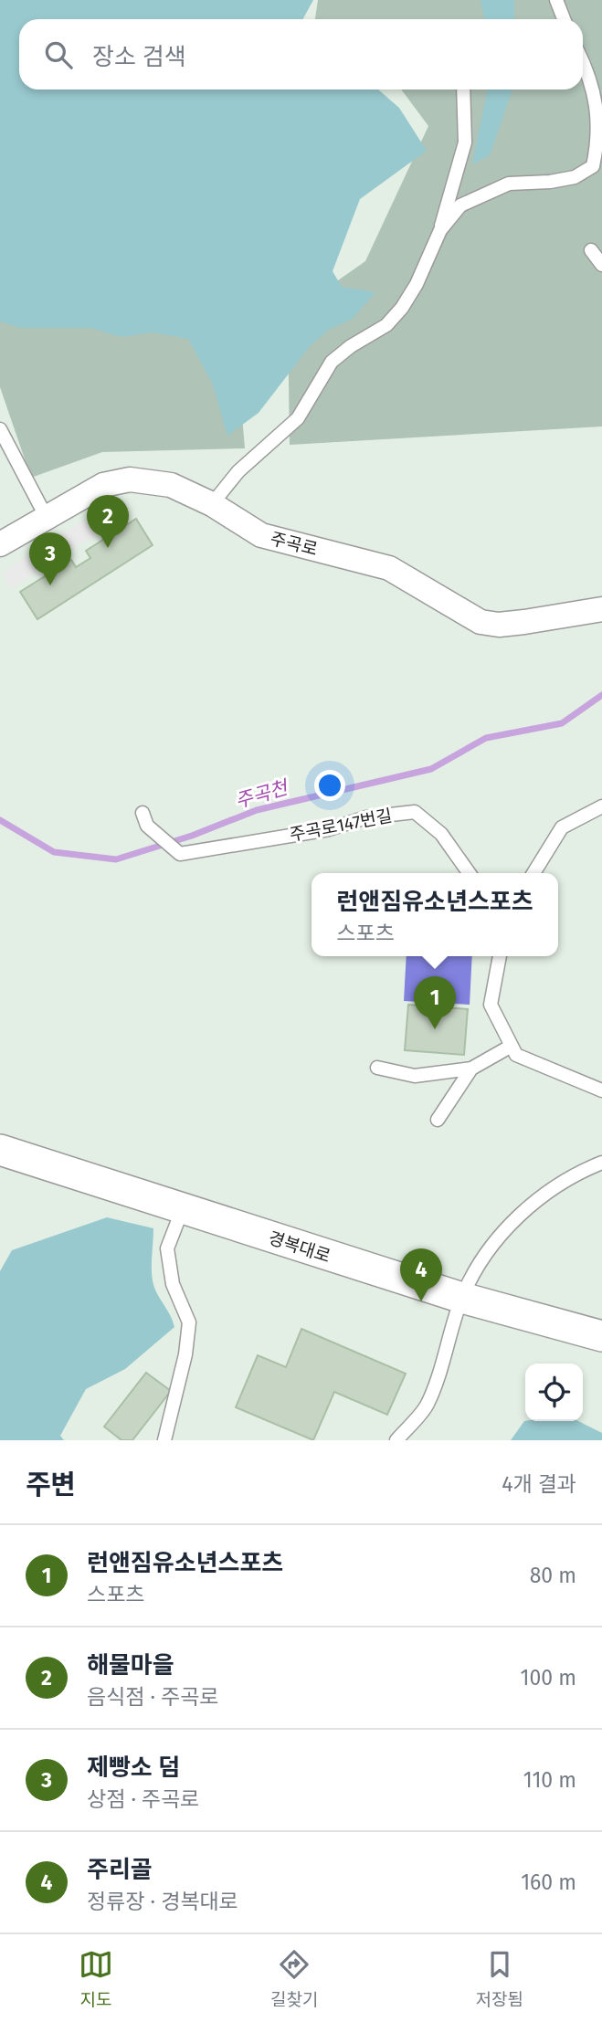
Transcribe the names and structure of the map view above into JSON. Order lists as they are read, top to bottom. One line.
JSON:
{"streets":{"street":["주곡로","경복대로"],"lane":["주곡로147번길"]},"water":["주곡천"],"page":{"search":"장소 검색","pins":["2","3","1","4"],"popup":["런앤짐유소년스포츠","스포츠"],"heading":["주변","4개 결과"],"list":[{"mark":"1","name":"런앤짐유소년스포츠","note":"스포츠","value":"80 m"},{"mark":"2","name":"해물마을","note":"음식점 · 주곡로","value":"100 m"},{"mark":"3","name":"제빵소 덤","note":"상점 · 주곡로","value":"110 m"},{"mark":"4","name":"주리골","note":"정류장 · 경복대로","value":"160 m"}],"nav":["지도","길찾기","저장됨"]}}
